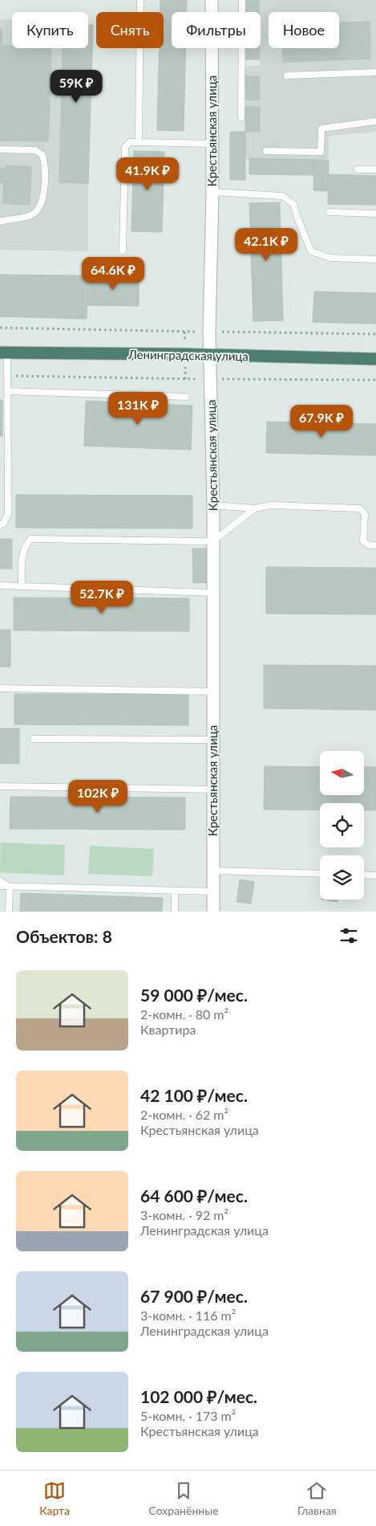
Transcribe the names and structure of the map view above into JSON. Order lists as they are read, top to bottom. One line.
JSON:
{"streets":{"highway":["Ленинградская улица"],"street":["Крестьянская улица"]},"crossings":[["Крестьянская улица","Ленинградская улица"]],"north":"left","page":{"chip":["Купить","Снять","Фильтры","Новое"],"price":["59K ₽","41.9K ₽","42.1K ₽","64.6K ₽","131K ₽","67.9K ₽","52.7K ₽","102K ₽"],"heading":"Объектов: 8","list":[{"name":"59 000 ₽/мес.","note":"2-комн. · 80 m² · Квартира"},{"name":"42 100 ₽/мес.","note":"2-комн. · 62 m² · Крестьянская улица"},{"name":"64 600 ₽/мес.","note":"3-комн. · 92 m² · Ленинградская улица"},{"name":"67 900 ₽/мес.","note":"3-комн. · 116 m² · Ленинградская улица"},{"name":"102 000 ₽/мес.","note":"5-комн. · 173 m² · Крестьянская улица"}],"tabs":["Карта","Сохранённые","Главная"]}}
